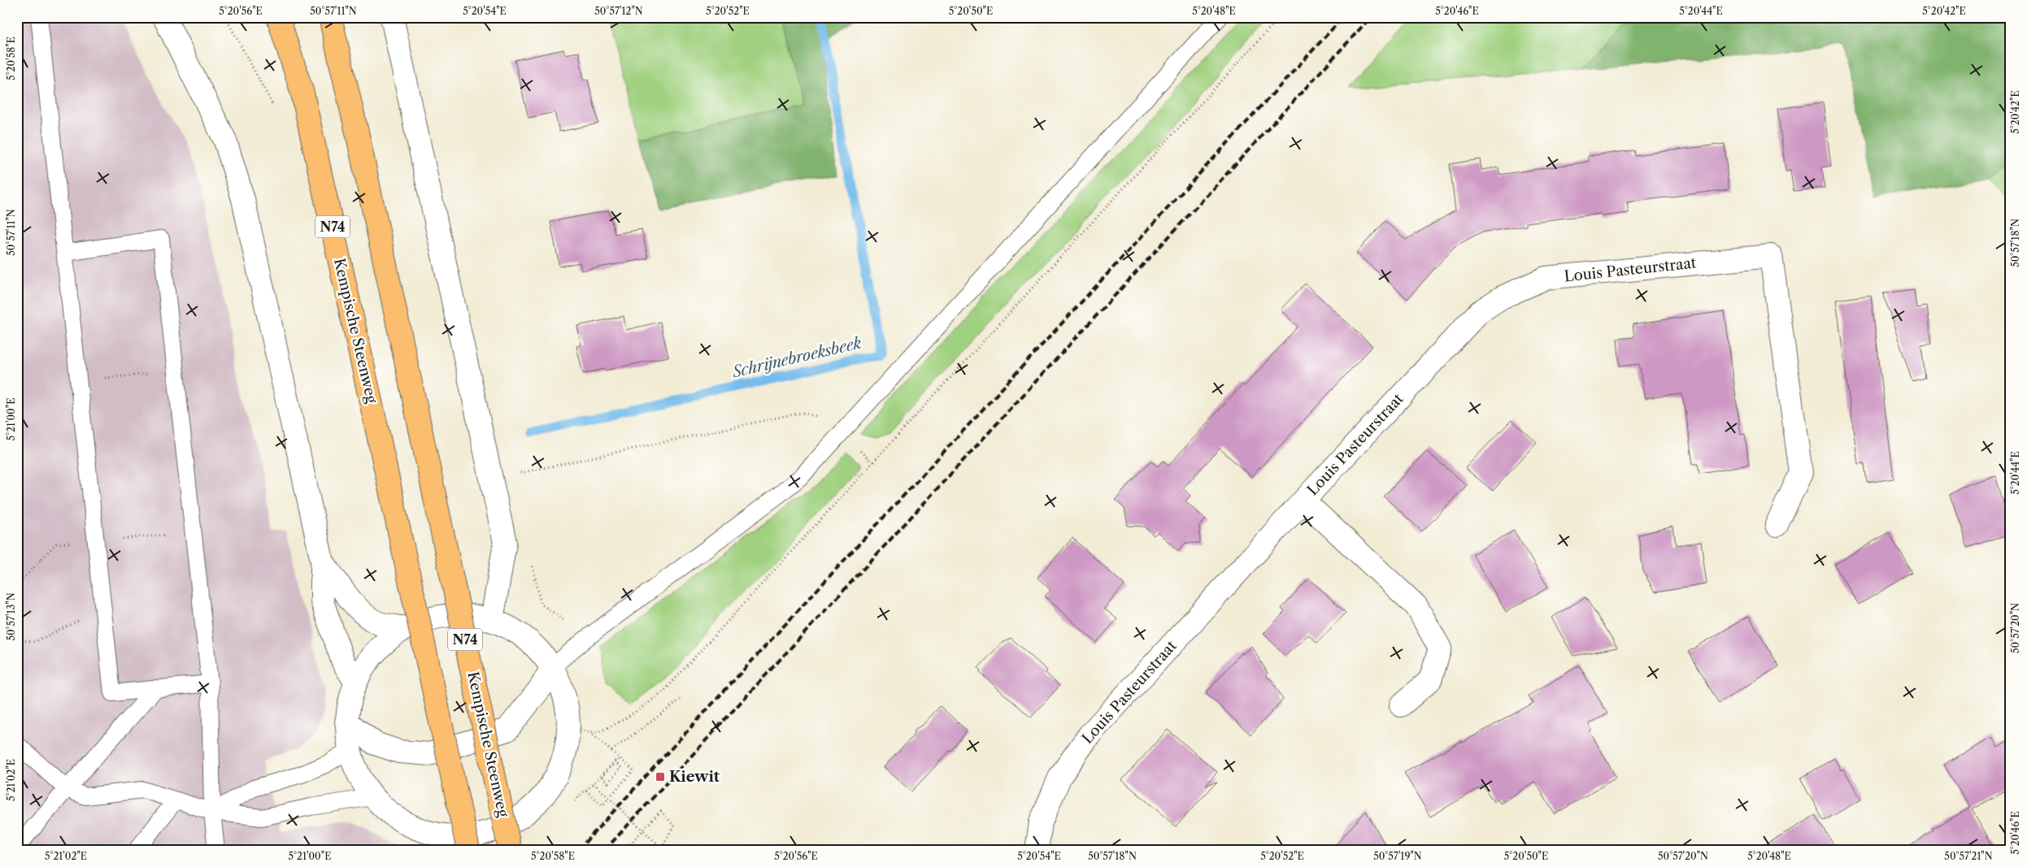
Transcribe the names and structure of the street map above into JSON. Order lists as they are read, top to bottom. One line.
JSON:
{"streets":{"main road":["N74","Kempische Steenweg"],"street":["Louis Pasteurstraat"]},"water":["Schrijnebroeksbeek"],"places":{"transit":["Kiewit"]},"coordinates":["5°20'56\"E","50°57'11\"N","5°20'54\"E","50°57'12\"N","5°20'52\"E","5°20'50\"E","5°20'48\"E","5°20'46\"E","5°20'44\"E","5°20'42\"E","5°20'58\"E","50°57'18\"N","5°21'00\"E","50°57'13\"N","50°57'20\"N","5°21'02\"E","50°57'19\"N","50°57'21\"N"]}
